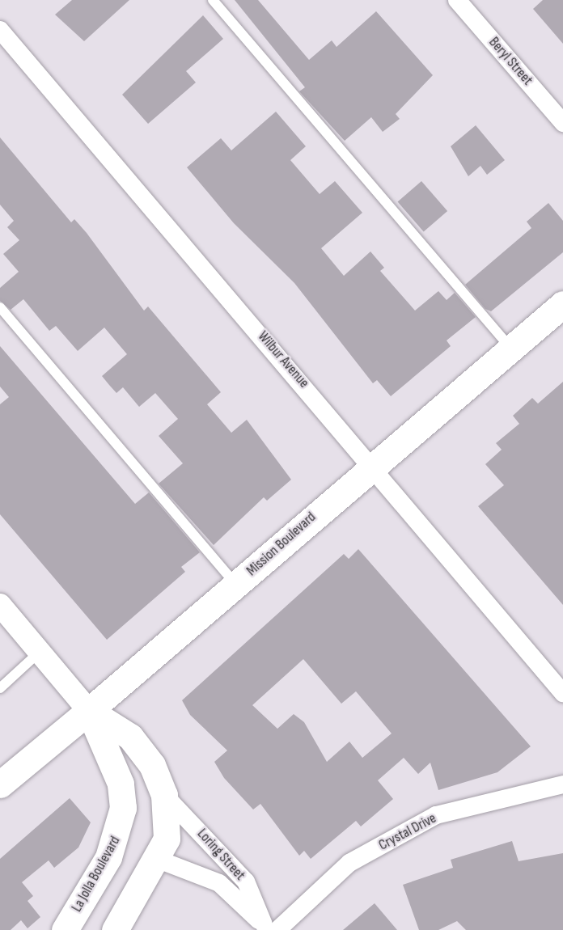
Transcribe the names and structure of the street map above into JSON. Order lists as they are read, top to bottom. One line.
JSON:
{"streets":{"main road":["Mission Boulevard","La Jolla Boulevard"],"street":["Beryl Street","Wilbur Avenue","Crystal Drive","Loring Street"]},"crossings":[["Wilbur Avenue","Mission Boulevard"],["Mission Boulevard","La Jolla Boulevard"],["Crystal Drive","Loring Street"]]}
